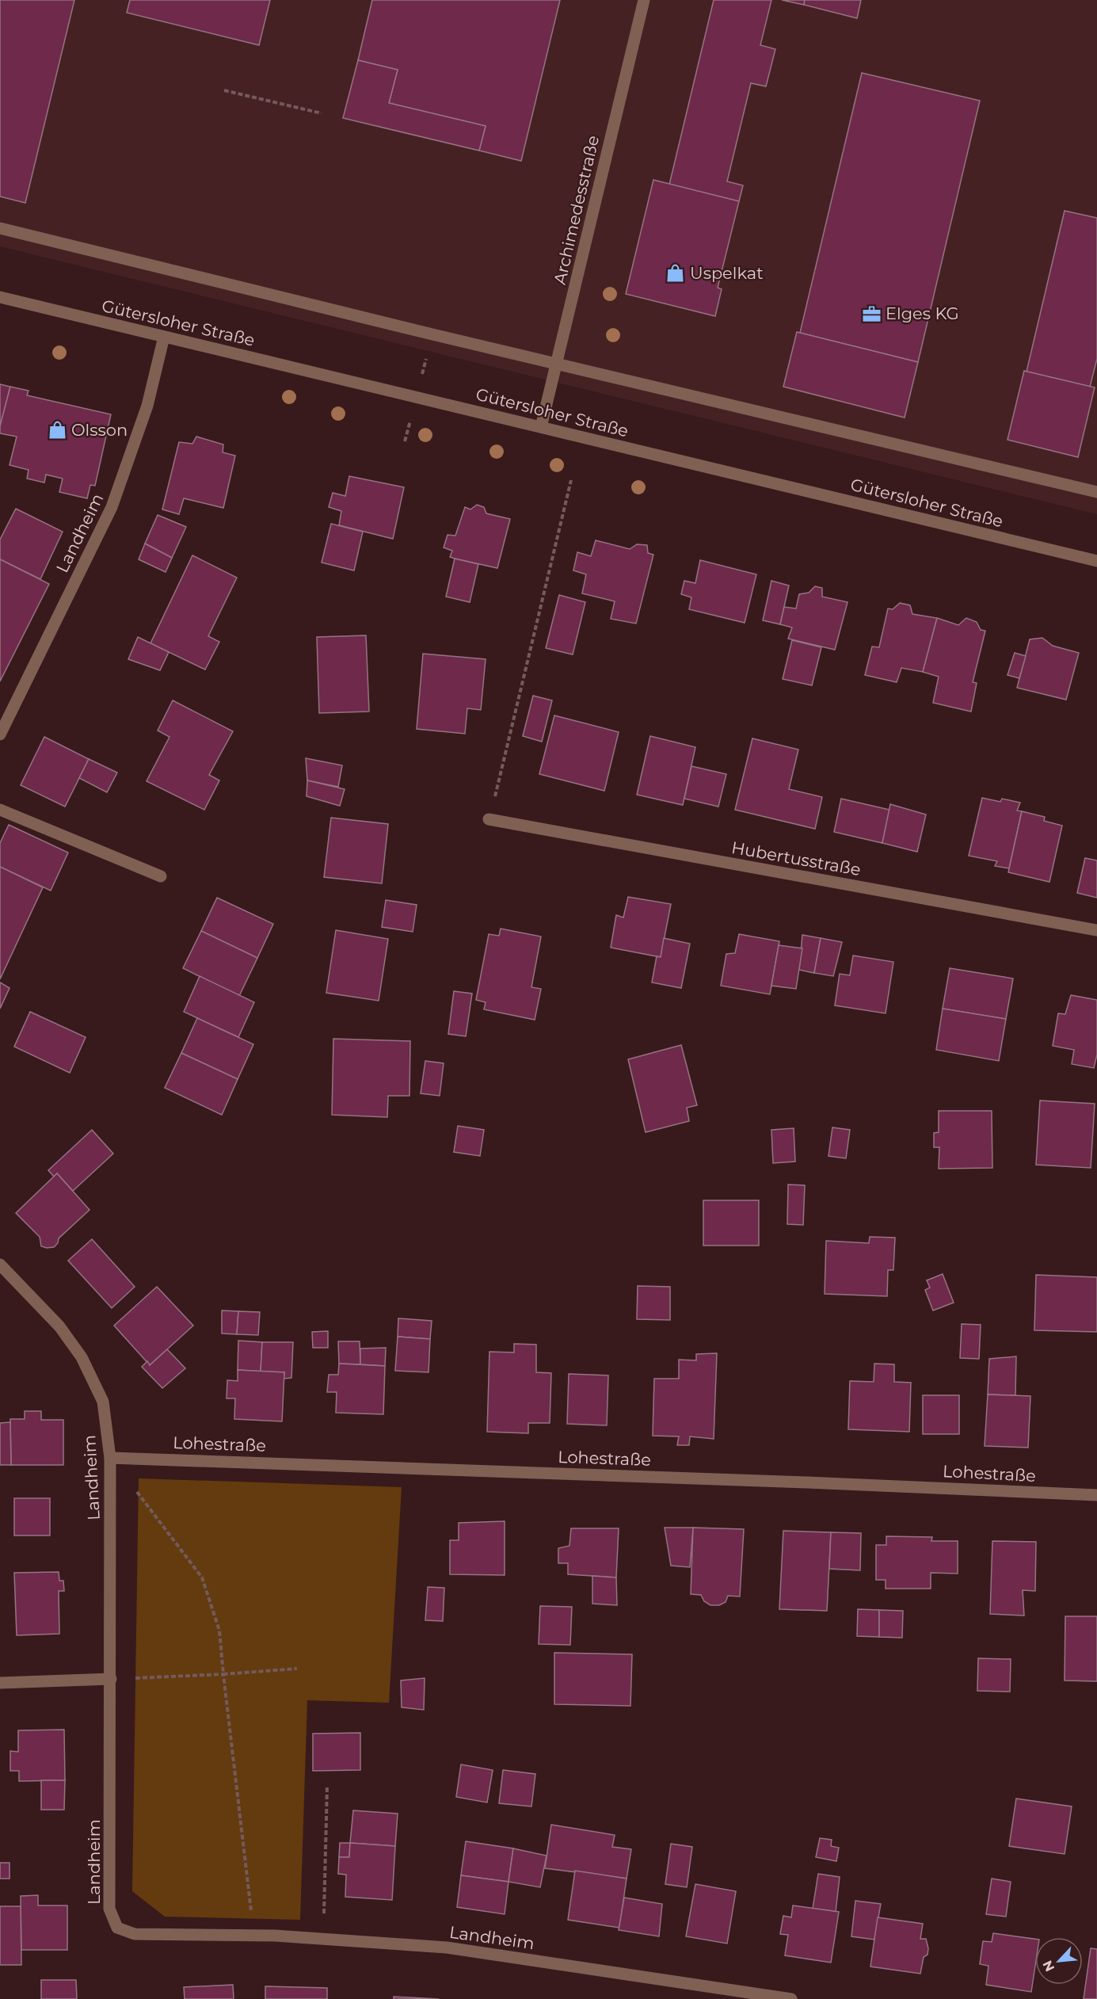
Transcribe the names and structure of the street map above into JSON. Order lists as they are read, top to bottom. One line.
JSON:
{"streets":{"street":["Archimedesstraße","Gütersloher Straße","Landheim","Hubertusstraße","Lohestraße"]},"crossings":[["Archimedesstraße","Gütersloher Straße"],["Gütersloher Straße","Landheim"],["Landheim","Lohestraße"]],"places":{"shop":["Uspelkat","Olsson"],"office":["Elges KG"]},"north":"bottom left"}
